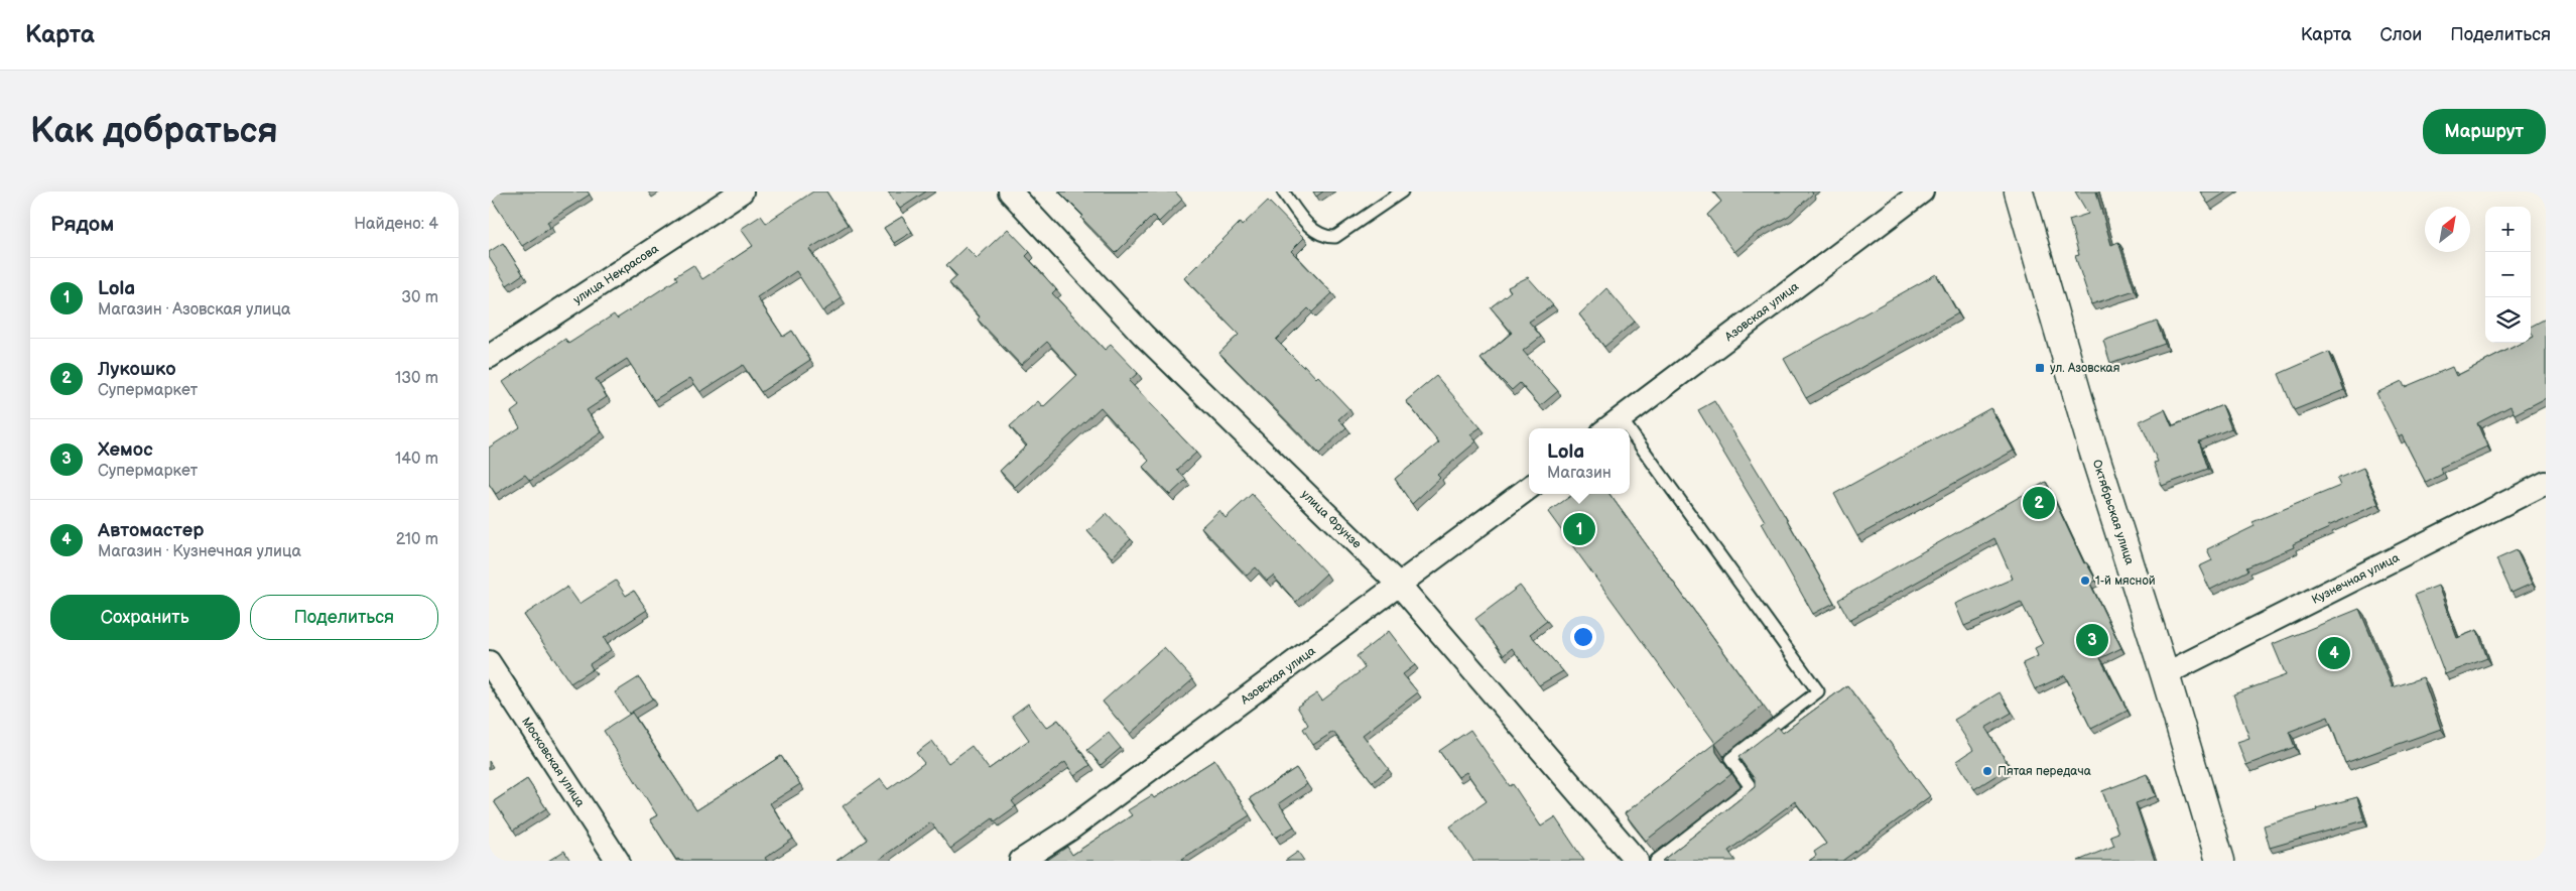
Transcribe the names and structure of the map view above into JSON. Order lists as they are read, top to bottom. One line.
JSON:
{"streets":{"street":["улица Некрасова","Азовская улица","Октябрьская улица","улица Фрунзе","Кузнечная улица","Московская улица"]},"crossings":[["Азовская улица","улица Фрунзе"],["Октябрьская улица","Кузнечная улица"]],"places":{"transit":["ул. Азовская"],"other":["1-й мясной","Пятая передача"]},"north":"top right","page":{"header":"Карта","nav":["Карта","Слои","Поделиться"],"buttons":["Маршрут",["Сохранить","Поделиться"]],"title":"Как добраться","heading":["Рядом","Найдено: 4"],"map_buttons":["+","−"],"list":[{"mark":"1","name":"Lola","note":"Магазин · Азовская улица","value":"30 m"},{"mark":"2","name":"Лукошко","note":"Супермаркет","value":"130 m"},{"mark":"3","name":"Хемос","note":"Супермаркет","value":"140 m"},{"mark":"4","name":"Автомастер","note":"Магазин · Кузнечная улица","value":"210 m"}],"popup":["Lola","Магазин"],"pins":["2","1","3","4"]}}
